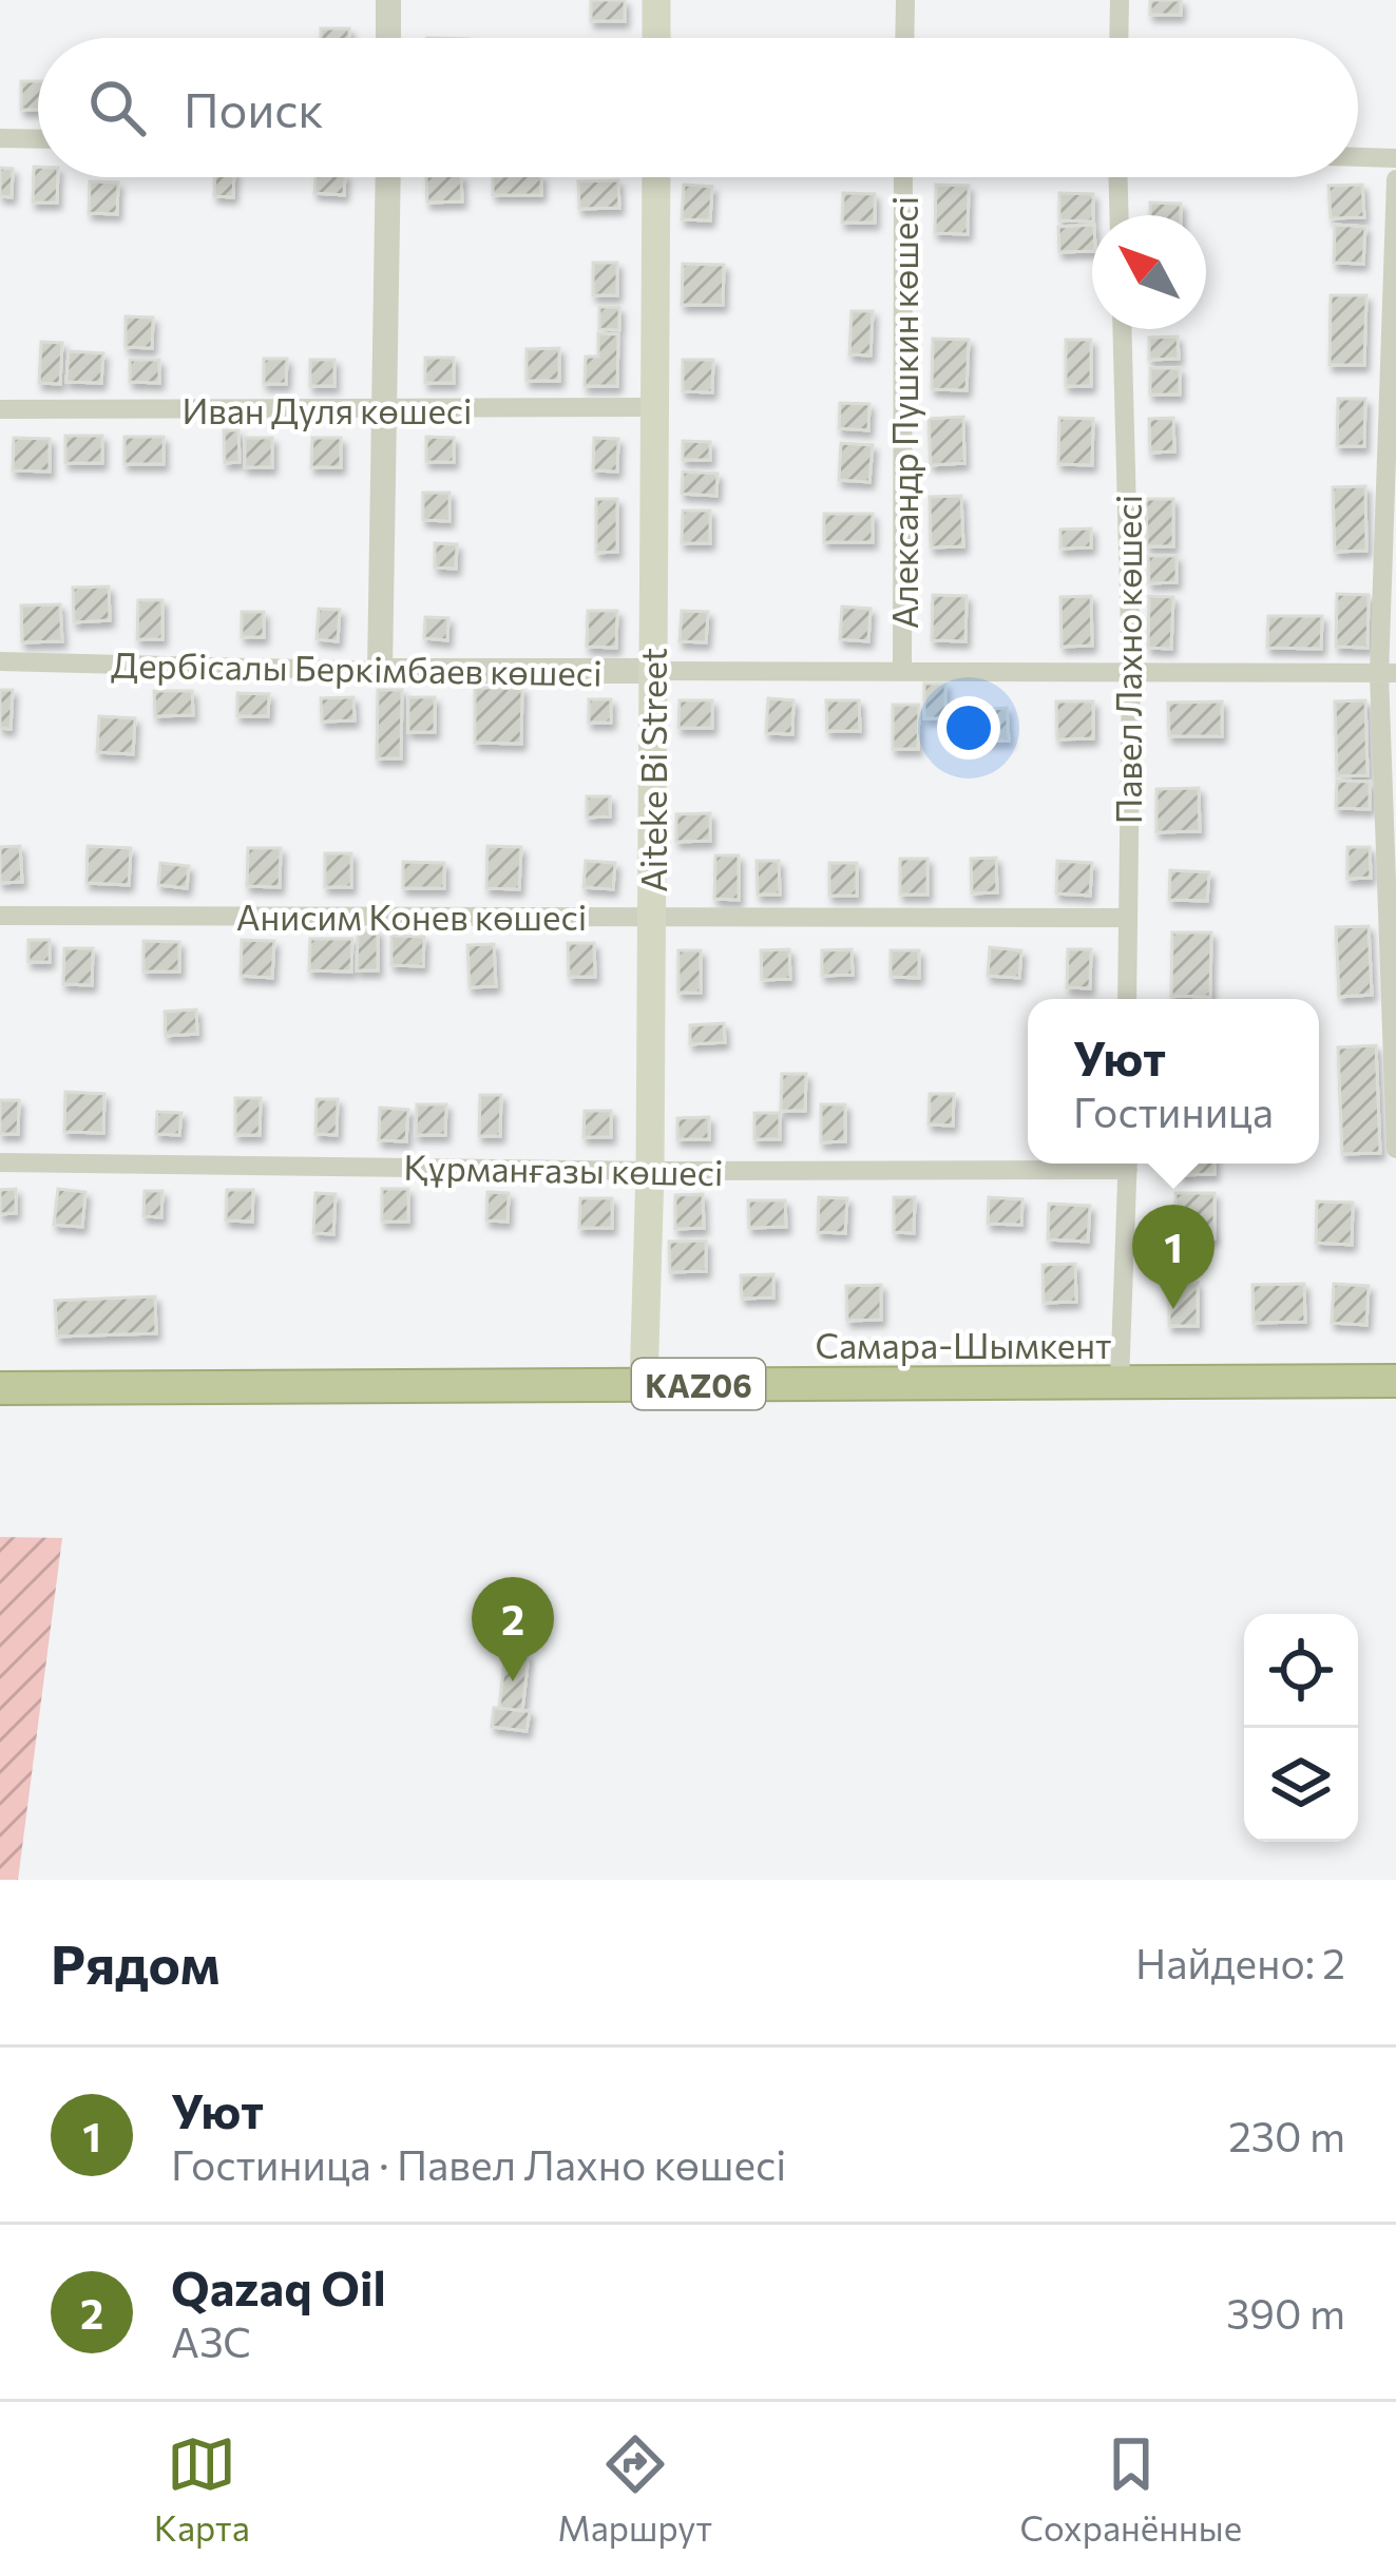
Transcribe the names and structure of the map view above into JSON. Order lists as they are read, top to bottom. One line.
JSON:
{"streets":{"highway":["Самара-Шымкент","KАZ06"],"main road":["Aiteke Bi Street"],"street":["Иван Дуля көшесі","Александр Пушкин көшесі","Павел Лахно көшесі","Дербісалы Беркімбаев көшесі","Анисим Конев көшесі","Құрманғазы көшесі"]},"crossings":[["Иван Дуля көшесі","Aiteke Bi Street"],["Александр Пушкин көшесі","Дербісалы Беркімбаев көшесі"],["Павел Лахно көшесі","Дербісалы Беркімбаев көшесі"],["Павел Лахно көшесі","Анисим Конев көшесі"],["Дербісалы Беркімбаев көшесі","Aiteke Bi Street"],["Aiteke Bi Street","Анисим Конев көшесі"],["Aiteke Bi Street","Құрманғазы көшесі"],["Aiteke Bi Street","Самара-Шымкент"]],"north":"top left","page":{"search":"Поиск","popup":["Уют","Гостиница"],"pins":["1","2"],"heading":["Рядом","Найдено: 2"],"list":[{"mark":"1","name":"Уют","note":"Гостиница · Павел Лахно көшесі","value":"230 m"},{"mark":"2","name":"Qazaq Oil","note":"АЗС","value":"390 m"}],"nav":["Карта","Маршрут","Сохранённые"]}}
